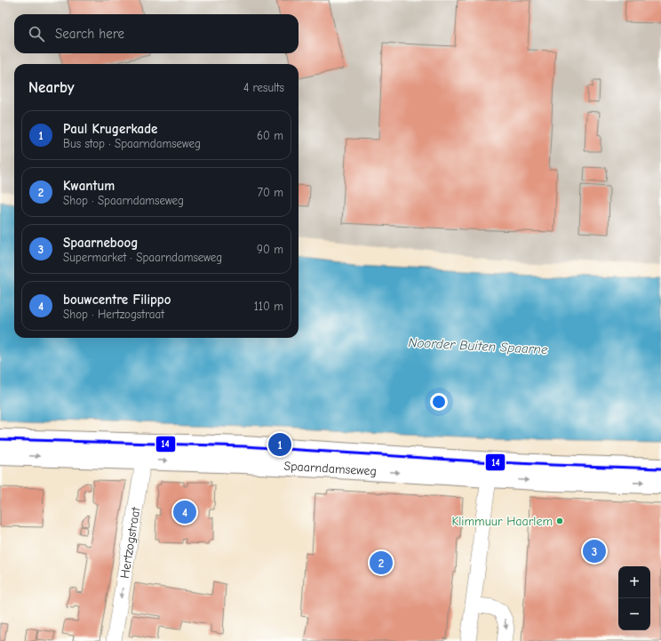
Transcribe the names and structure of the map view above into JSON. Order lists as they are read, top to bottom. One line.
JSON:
{"streets":{"main road":["Spaarndamseweg"],"street":["Hertzogstraat"]},"crossings":[["Spaarndamseweg","Hertzogstraat"]],"one_way":["Hertzogstraat"],"water":["Noorder Buiten Spaarne"],"places":["Klimmuur Haarlem"],"lines":["transit line 14"],"page":{"search":"Search here","heading":["Nearby","4 results"],"list":[{"mark":"1","name":"Paul Krugerkade","note":"Bus stop · Spaarndamseweg","value":"60 m"},{"mark":"2","name":"Kwantum","note":"Shop · Spaarndamseweg","value":"70 m"},{"mark":"3","name":"Spaarneboog","note":"Supermarket · Spaarndamseweg","value":"90 m"},{"mark":"4","name":"bouwcentre Filippo","note":"Shop · Hertzogstraat","value":"110 m"}],"pins":["1","4","3","2"],"map_buttons":["+","−"]}}
